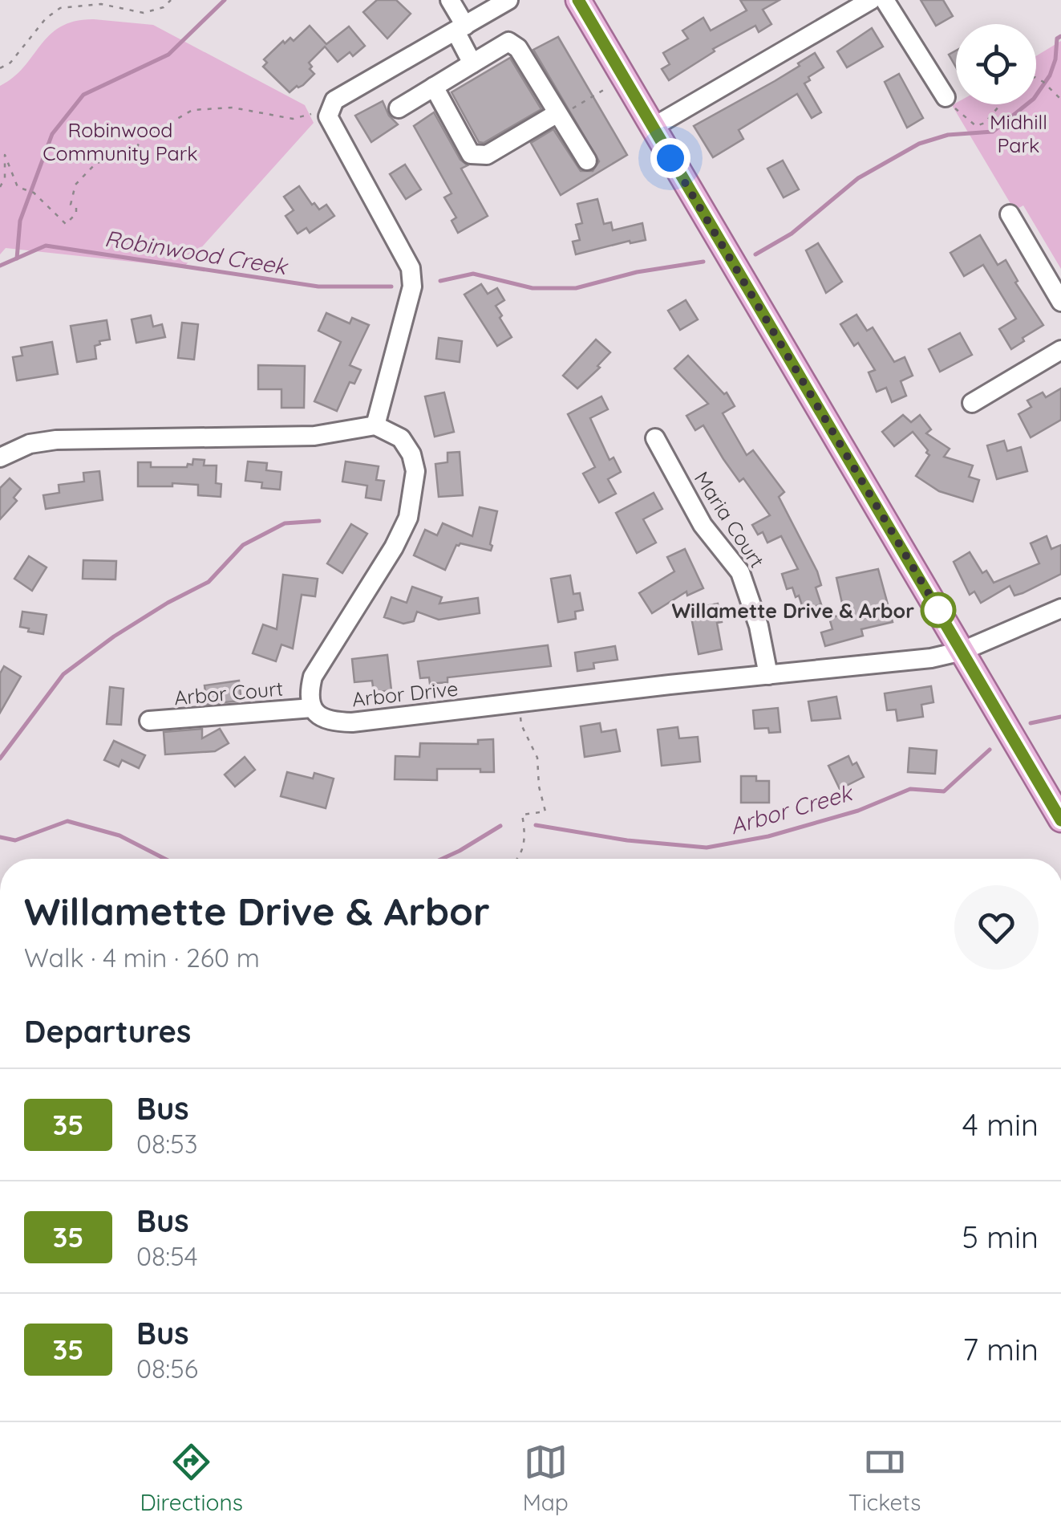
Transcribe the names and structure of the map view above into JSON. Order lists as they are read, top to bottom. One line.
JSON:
{"streets":{"street":["Maria Court","Arbor Court","Arbor Drive"]},"crossings":[["Maria Court","Arbor Drive"],["Arbor Court","Arbor Drive"]],"water":["Robinwood Creek","Arbor Creek"],"parks":["Midhill Park","Robinwood Community Park"],"places":["Willamette Drive & Arbor"],"lines":["bus line 35"],"page":{"heading":[["Willamette Drive & Arbor","Walk · 4 min · 260 m"],"Departures"],"list":[{"mark":"35","name":"Bus","note":"08:53","value":"4 min"},{"mark":"35","name":"Bus","note":"08:54","value":"5 min"},{"mark":"35","name":"Bus","note":"08:56","value":"7 min"}],"tabs":["Directions","Map","Tickets"]}}
